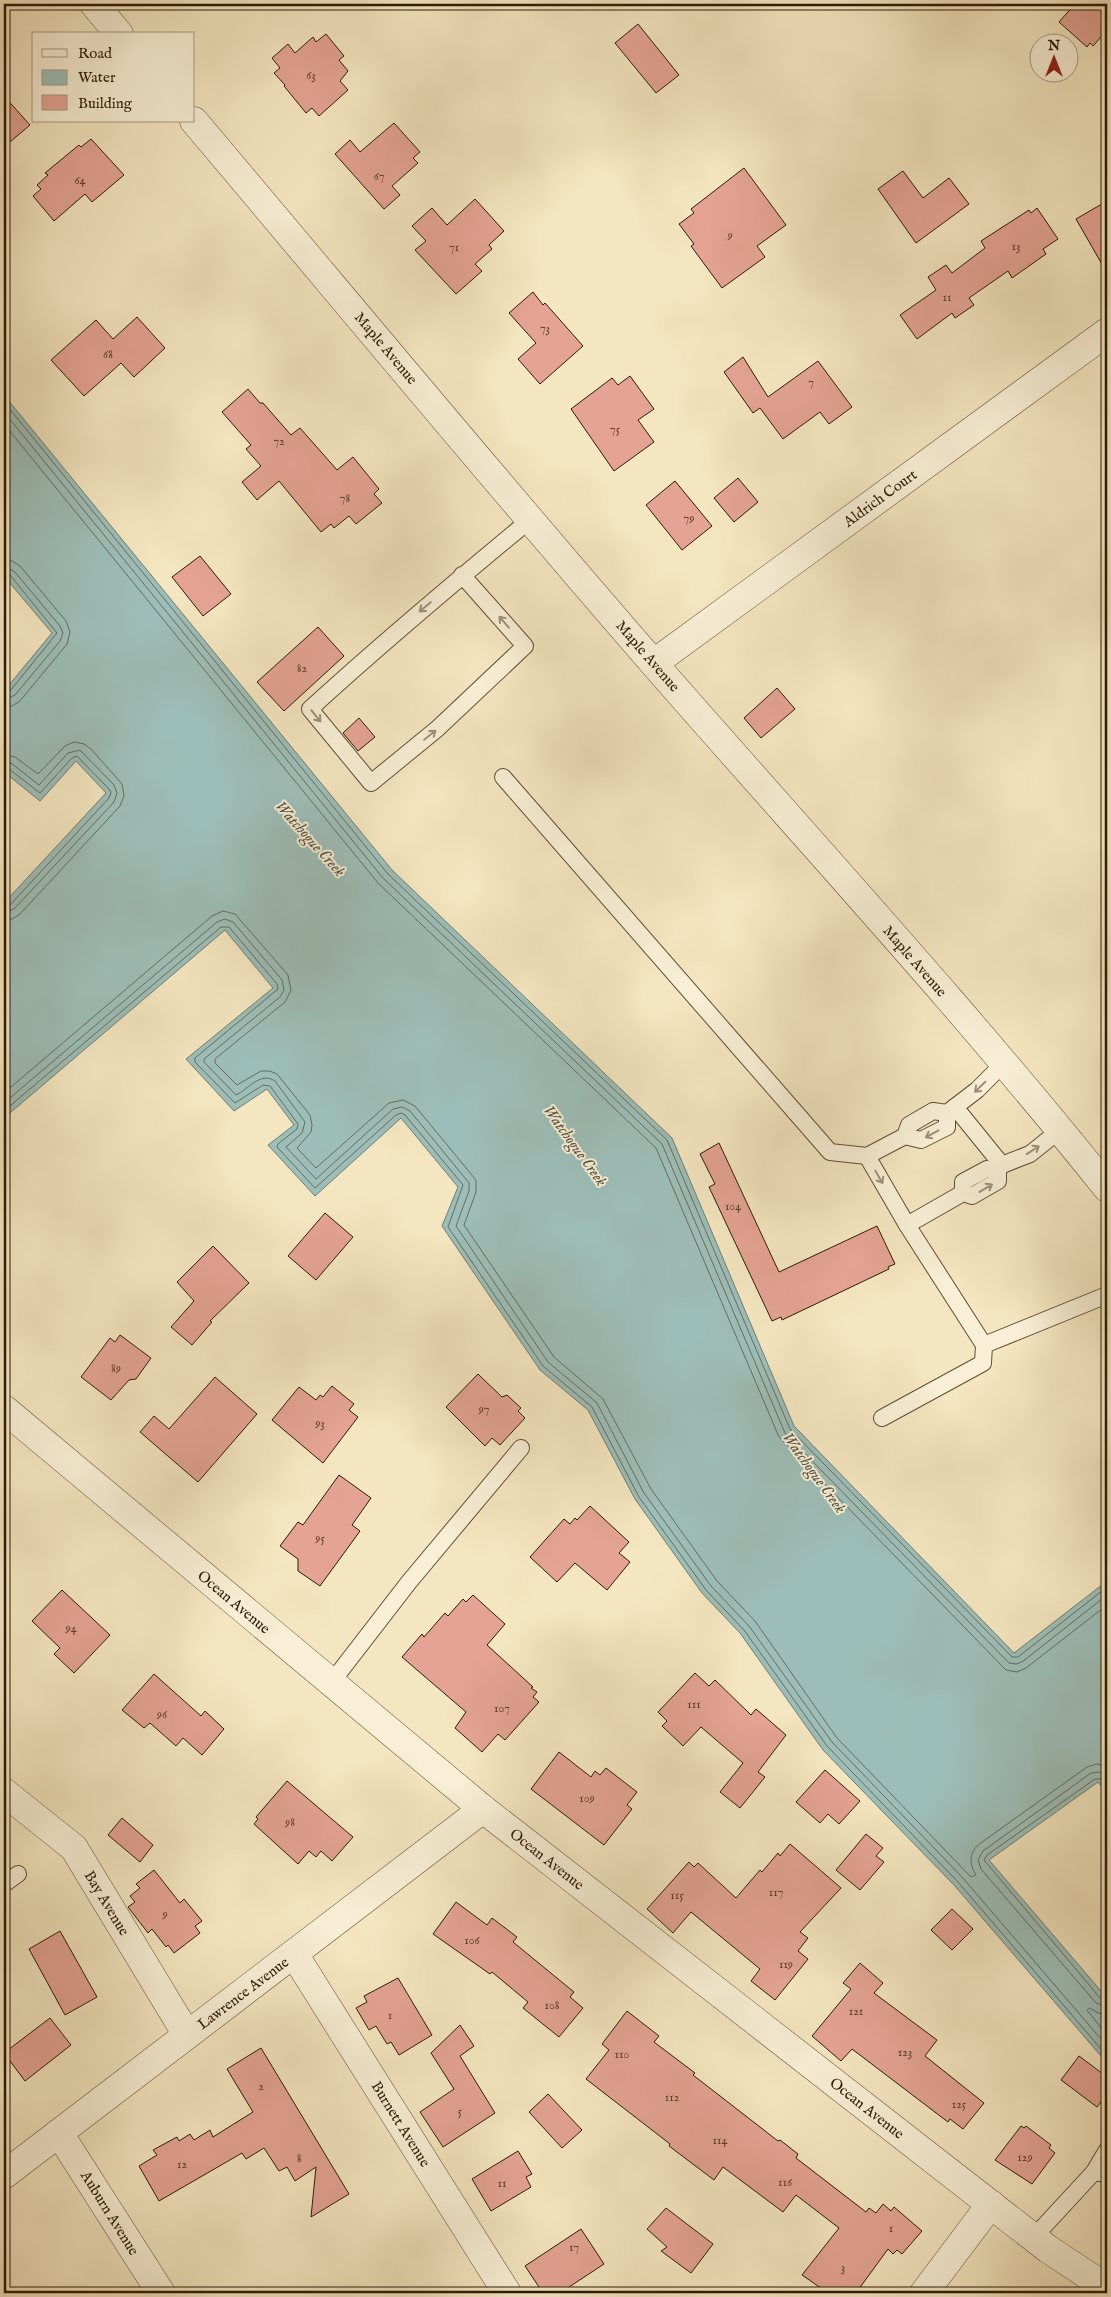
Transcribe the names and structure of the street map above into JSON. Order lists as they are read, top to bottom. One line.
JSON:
{"streets":{"street":["Maple Avenue","Aldrich Court","Ocean Avenue","Bay Avenue","Lawrence Avenue","Burnett Avenue","Auburn Avenue"]},"crossings":[["Maple Avenue","Aldrich Court"],["Ocean Avenue","Lawrence Avenue"],["Bay Avenue","Lawrence Avenue"],["Lawrence Avenue","Burnett Avenue"],["Lawrence Avenue","Auburn Avenue"]],"water":["Watchogue Creek"],"house_numbers":["63","67","64","9","13","71","11","73","68","7","75","72","78","79","82","104","89","97","93","95","94","111","107","96","109","98","117","115","9","106","119","108","121","1","123","110","2","112","125","5","114","129","8","12","116","11","1","17","3"],"legend":["Road","Water","Building"],"north":"top"}
